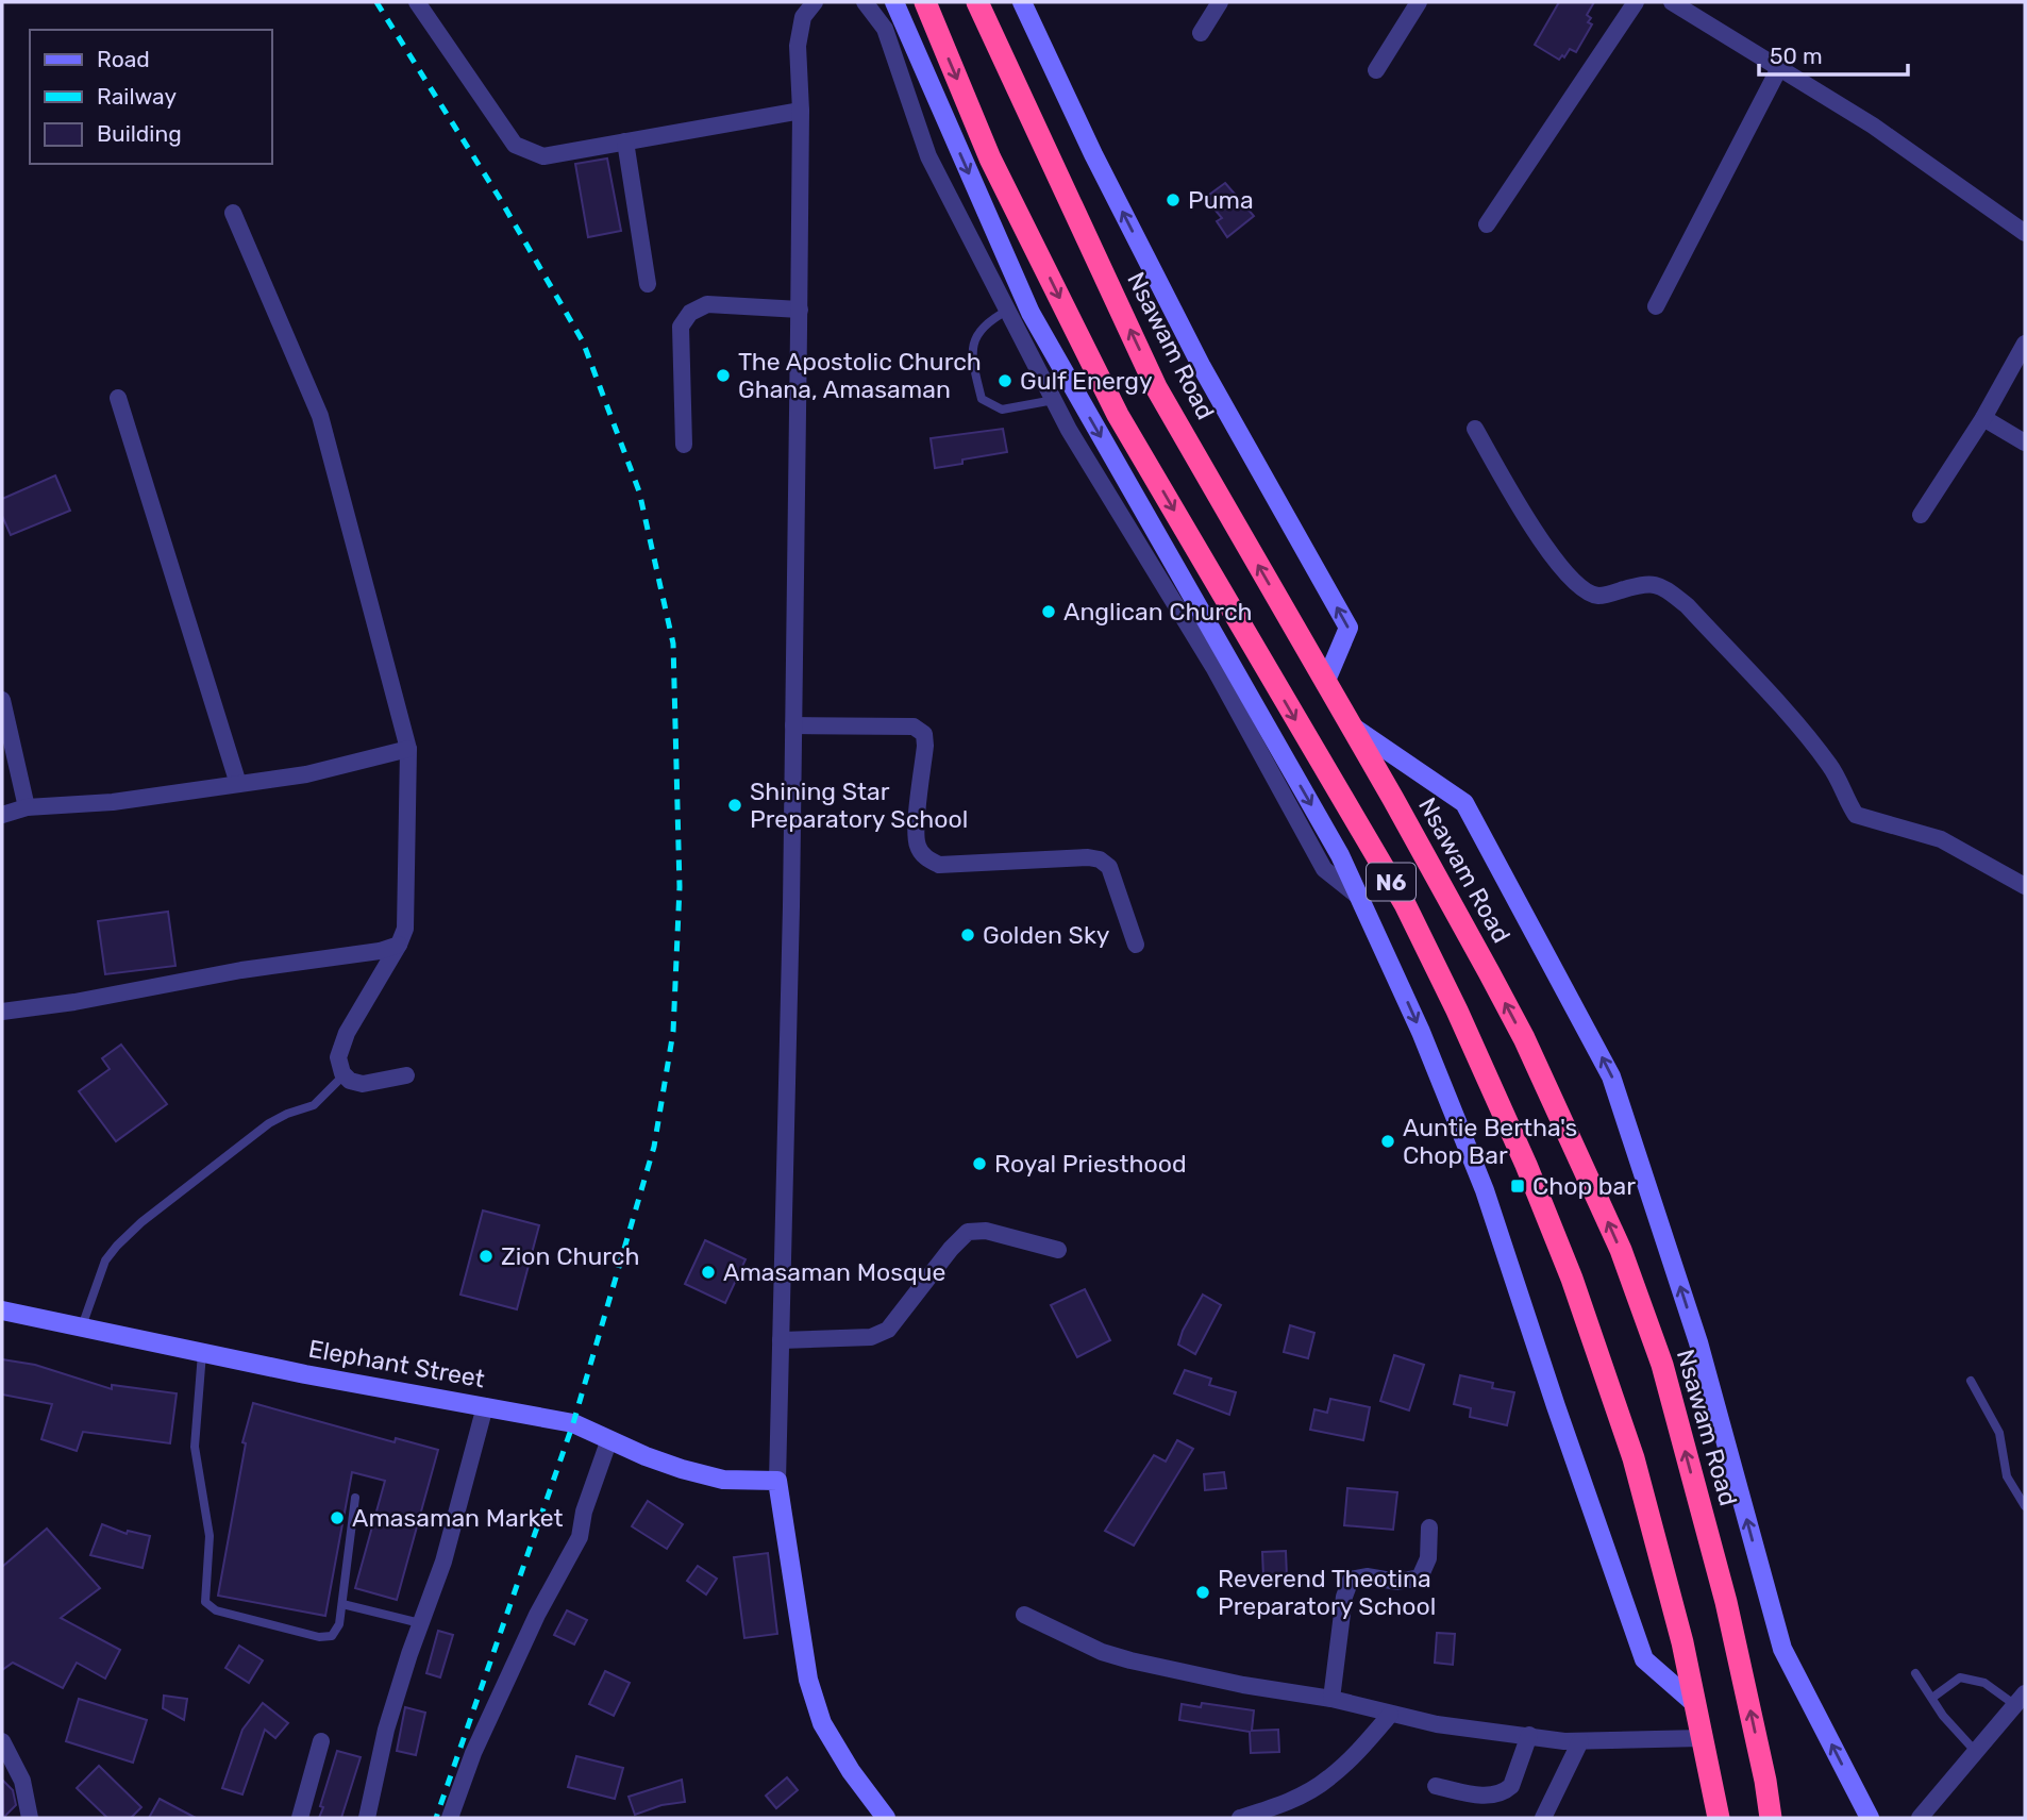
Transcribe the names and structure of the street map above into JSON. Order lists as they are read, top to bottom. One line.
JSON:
{"streets":{"highway":["Nsawam Road","N6"],"main road":["Elephant Street"]},"places":{"other":["Puma","The Apostolic Church Ghana, Amasaman","Gulf Energy","Anglican Church","Shining Star Preparatory School","Golden Sky","Auntie Bertha's Chop Bar","Royal Priesthood","Zion Church","Amasaman Mosque","Amasaman Market","Reverend Theotina Preparatory School"],"transit":["Chop bar"]},"legend":["Road","Railway","Building"],"scale_bar":"50 m"}
